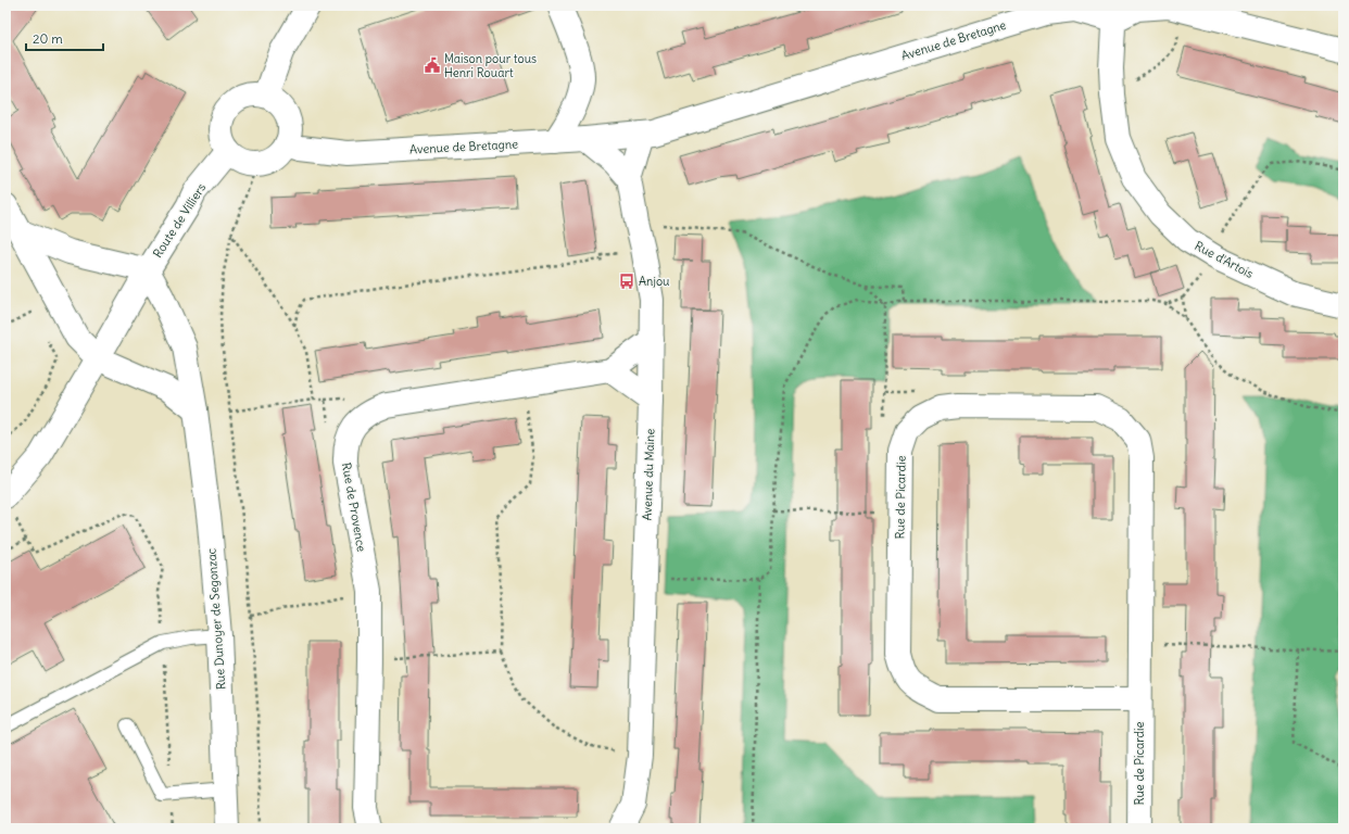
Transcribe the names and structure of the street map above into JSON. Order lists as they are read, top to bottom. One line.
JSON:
{"streets":{"street":["Avenue de Bretagne","Route de Villiers","Rue d'Artois","Avenue du Maine","Rue de Picardie","Rue de Provence","Rue Dunoyer de Segonzac"]},"crossings":[["Avenue de Bretagne","Route de Villiers"],["Avenue de Bretagne","Rue d'Artois"],["Route de Villiers","Rue Dunoyer de Segonzac"]],"places":{"public building":["Maison pour tous Henri Rouart"],"bus stop":["Anjou"]},"scale_bar":"20 m"}
